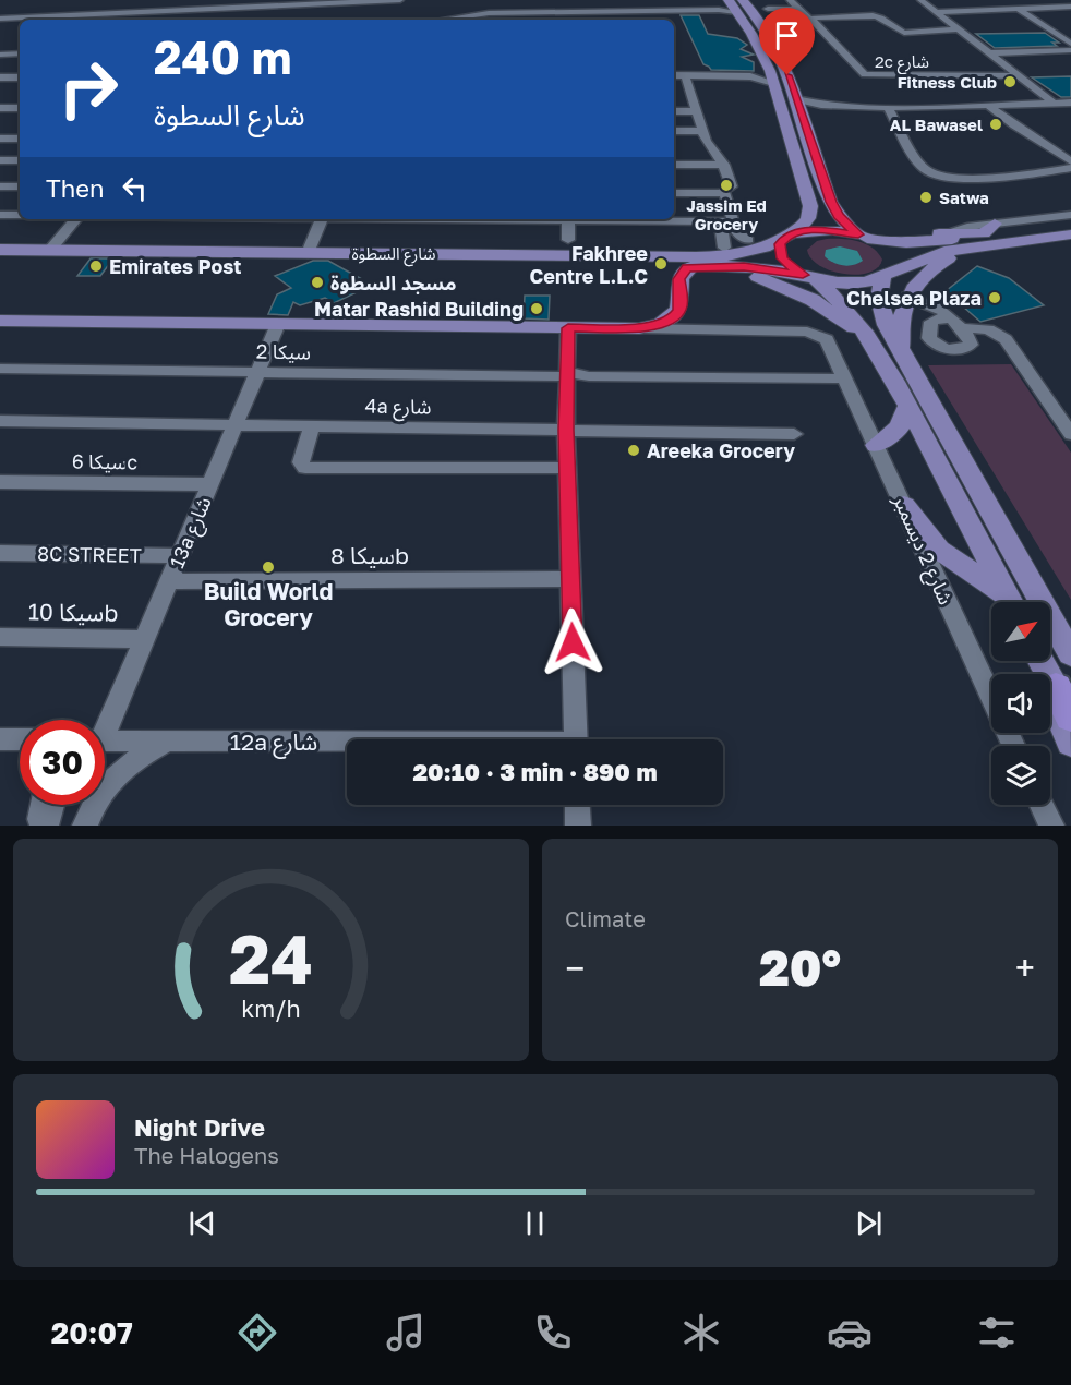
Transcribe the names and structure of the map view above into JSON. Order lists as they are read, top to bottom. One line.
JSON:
{"streets":{"main road":["شارع السطوة"],"street":["2c شارع","سيكا 2","4a شارع","سيكا 6c","13a شارع","شارع 2 ديسمبر","8C STREET","سيكا 8b","سيكا 10b","12a شارع"]},"crossings":[["سيكا 2","13a شارع"],["سيكا 2","شارع 2 ديسمبر"],["4a شارع","13a شارع"],["سيكا 6c","13a شارع"],["13a شارع","8C STREET"],["13a شارع","سيكا 8b"],["13a شارع","سيكا 10b"]],"places":["Fitness Club","AL Bawasel","Jassim Ed Grocery","Satwa","Fakhree Centre L.L.C","Emirates Post","مسجد السطوة","Chelsea Plaza","Matar Rashid Building","Areeka Grocery","Build World Grocery"],"north":"top right","page":{"turn":["240 m","شارع السطوة"],"then":"Then","limit":"30","trip":"20:10 · 3 min · 890 m","tile":"Climate","heat":["−","20°","+"],"song":["Night Drive","The Halogens"],"tabs":"20:07","gauge":["24","km/h"]}}
